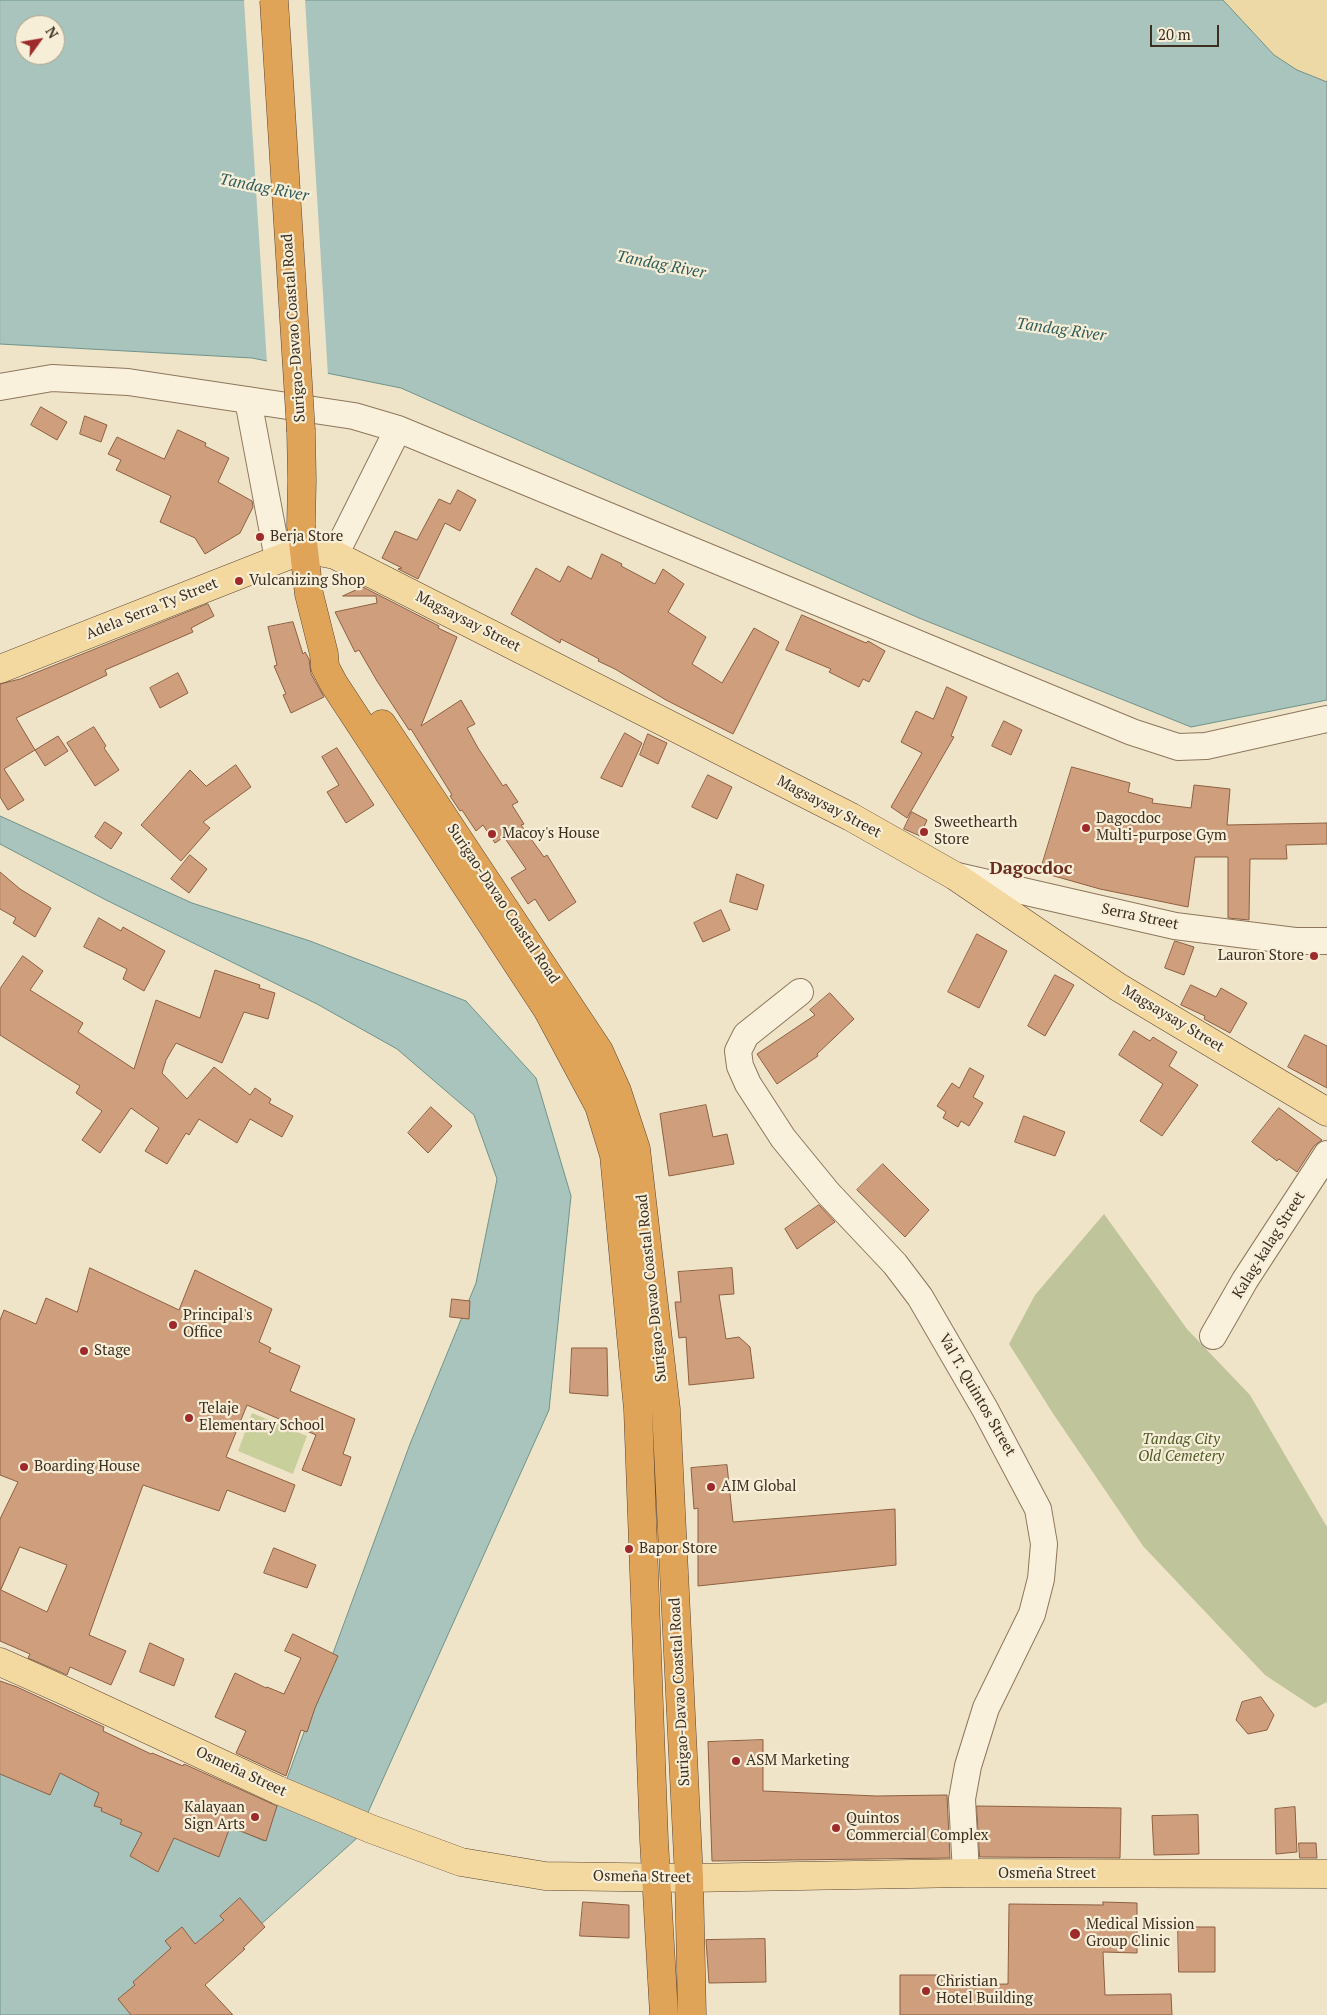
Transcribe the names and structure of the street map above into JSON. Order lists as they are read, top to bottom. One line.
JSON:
{"streets":{"highway":["Surigao-Davao Coastal Road"],"main road":["Adela Serra Ty Street","Magsaysay Street","Osmeña Street"],"street":["Serra Street","Kalag-kalag Street","Val T. Quintos Street"]},"crossings":[["Surigao-Davao Coastal Road","Adela Serra Ty Street"],["Surigao-Davao Coastal Road","Magsaysay Street"],["Surigao-Davao Coastal Road","Osmeña Street"],["Adela Serra Ty Street","Magsaysay Street"],["Magsaysay Street","Serra Street"],["Val T. Quintos Street","Osmeña Street"]],"districts":["Dagocdoc"],"water":["Tandag River"],"parks":["Tandag City Old Cemetery"],"places":["Berja Store","Vulcanizing Shop","Dagocdoc Multi-purpose Gym","Sweethearth Store","Macoy's House","Lauron Store","Principal's Office","Stage","Telaje Elementary School","Boarding House","AIM Global","Bapor Store","ASM Marketing","Kalayaan Sign Arts","Quintos Commercial Complex","Medical Mission Group Clinic","Christian Hotel Building"],"scale_bar":"20 m","north":"top right"}
